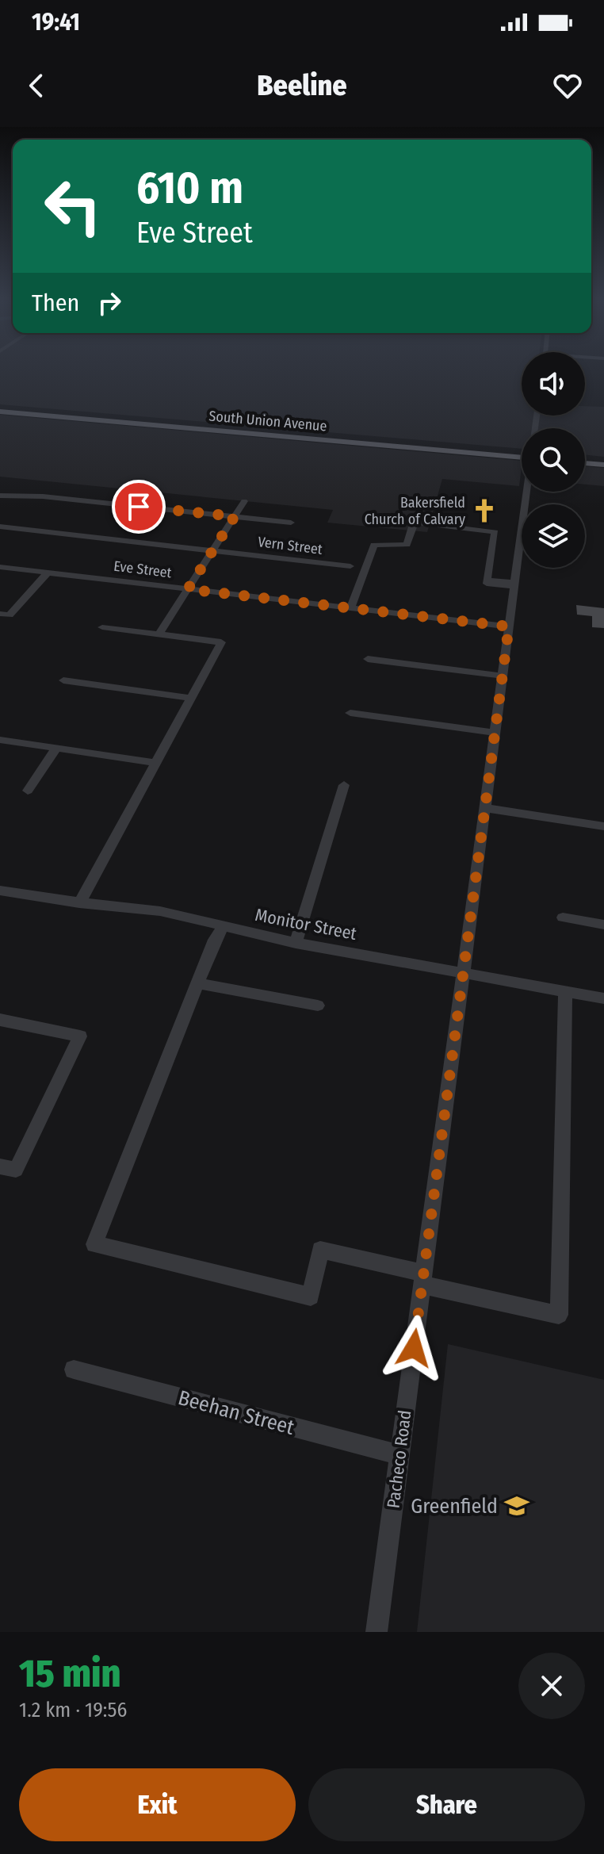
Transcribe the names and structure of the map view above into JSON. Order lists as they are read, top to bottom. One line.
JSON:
{"streets":{"main road":["South Union Avenue"],"street":["Vern Street","Eve Street","Monitor Street","Beehan Street","Pacheco Road"]},"crossings":[["Eve Street","Pacheco Road"],["Monitor Street","Pacheco Road"],["Beehan Street","Pacheco Road"]],"places":{"church":["Bakersfield Church of Calvary"],"school or university":["Greenfield"]},"page":{"status":"19:41","header":"Beeline","turn":["610 m","Eve Street"],"then":"Then","heading":["15 min","1.2 km · 19:56"],"buttons":["Exit","Share"]}}
